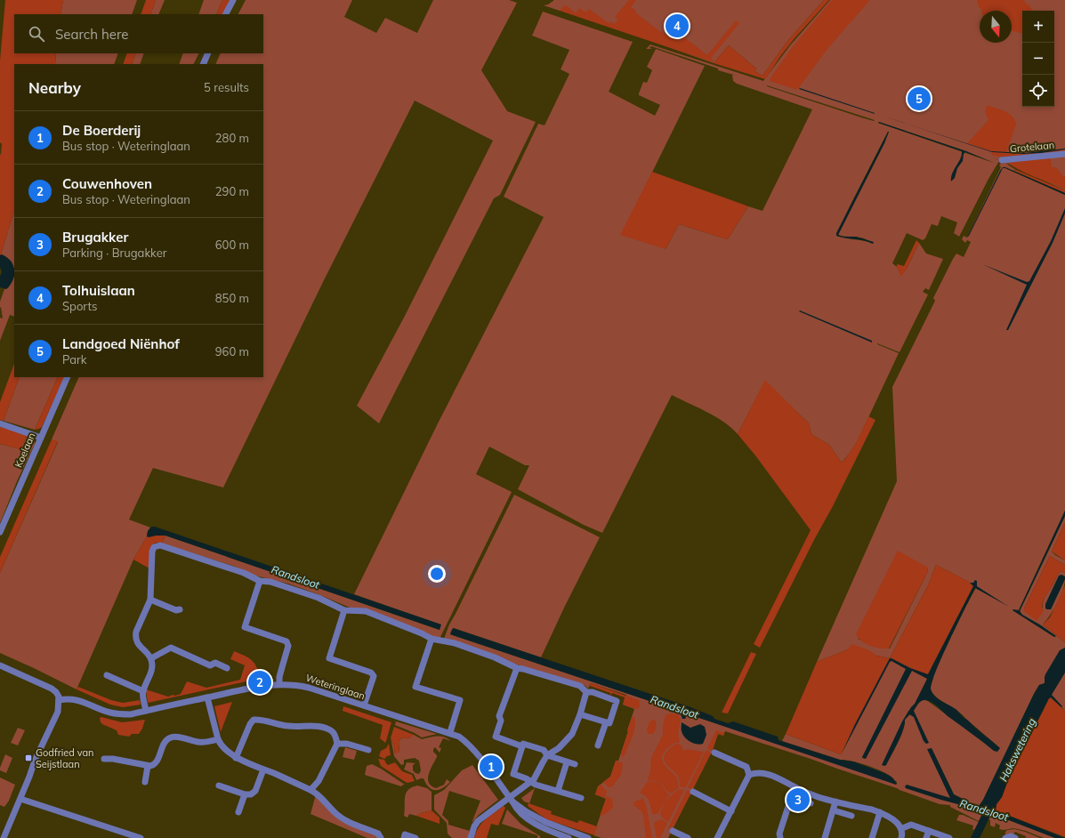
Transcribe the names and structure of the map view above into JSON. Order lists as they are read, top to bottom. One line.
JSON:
{"streets":{"street":["Grotelaan","Koelaan","Weteringlaan"]},"water":["Randsloot","Hakswetering"],"places":{"transit":["Godfried van Seijstlaan"]},"north":"bottom","page":{"map_buttons":["+","−"],"pins":["4","5","2","1","3"],"search":"Search here","heading":["Nearby","5 results"],"list":[{"mark":"1","name":"De Boerderij","note":"Bus stop · Weteringlaan","value":"280 m"},{"mark":"2","name":"Couwenhoven","note":"Bus stop · Weteringlaan","value":"290 m"},{"mark":"3","name":"Brugakker","note":"Parking · Brugakker","value":"600 m"},{"mark":"4","name":"Tolhuislaan","note":"Sports","value":"850 m"},{"mark":"5","name":"Landgoed Niënhof","note":"Park","value":"960 m"}]}}
